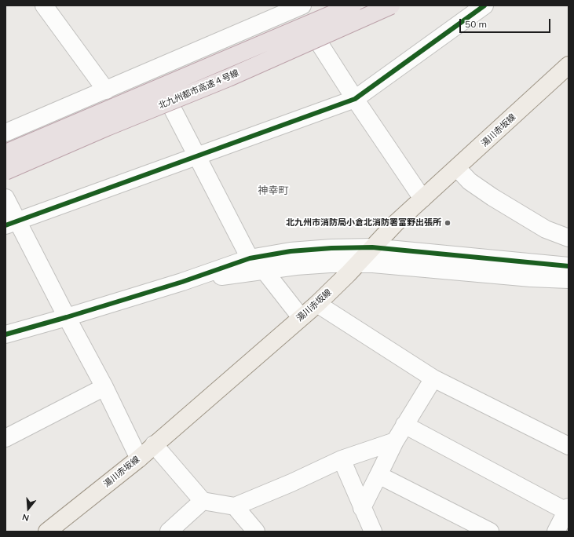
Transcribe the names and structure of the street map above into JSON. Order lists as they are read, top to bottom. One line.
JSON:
{"streets":{"highway":["北九州都市高速４号線"],"main road":["湯川赤坂線"]},"districts":["神幸町"],"places":["北九州市消防局小倉北消防署富野出張所"],"scale_bar":"50 m","north":"bottom"}
